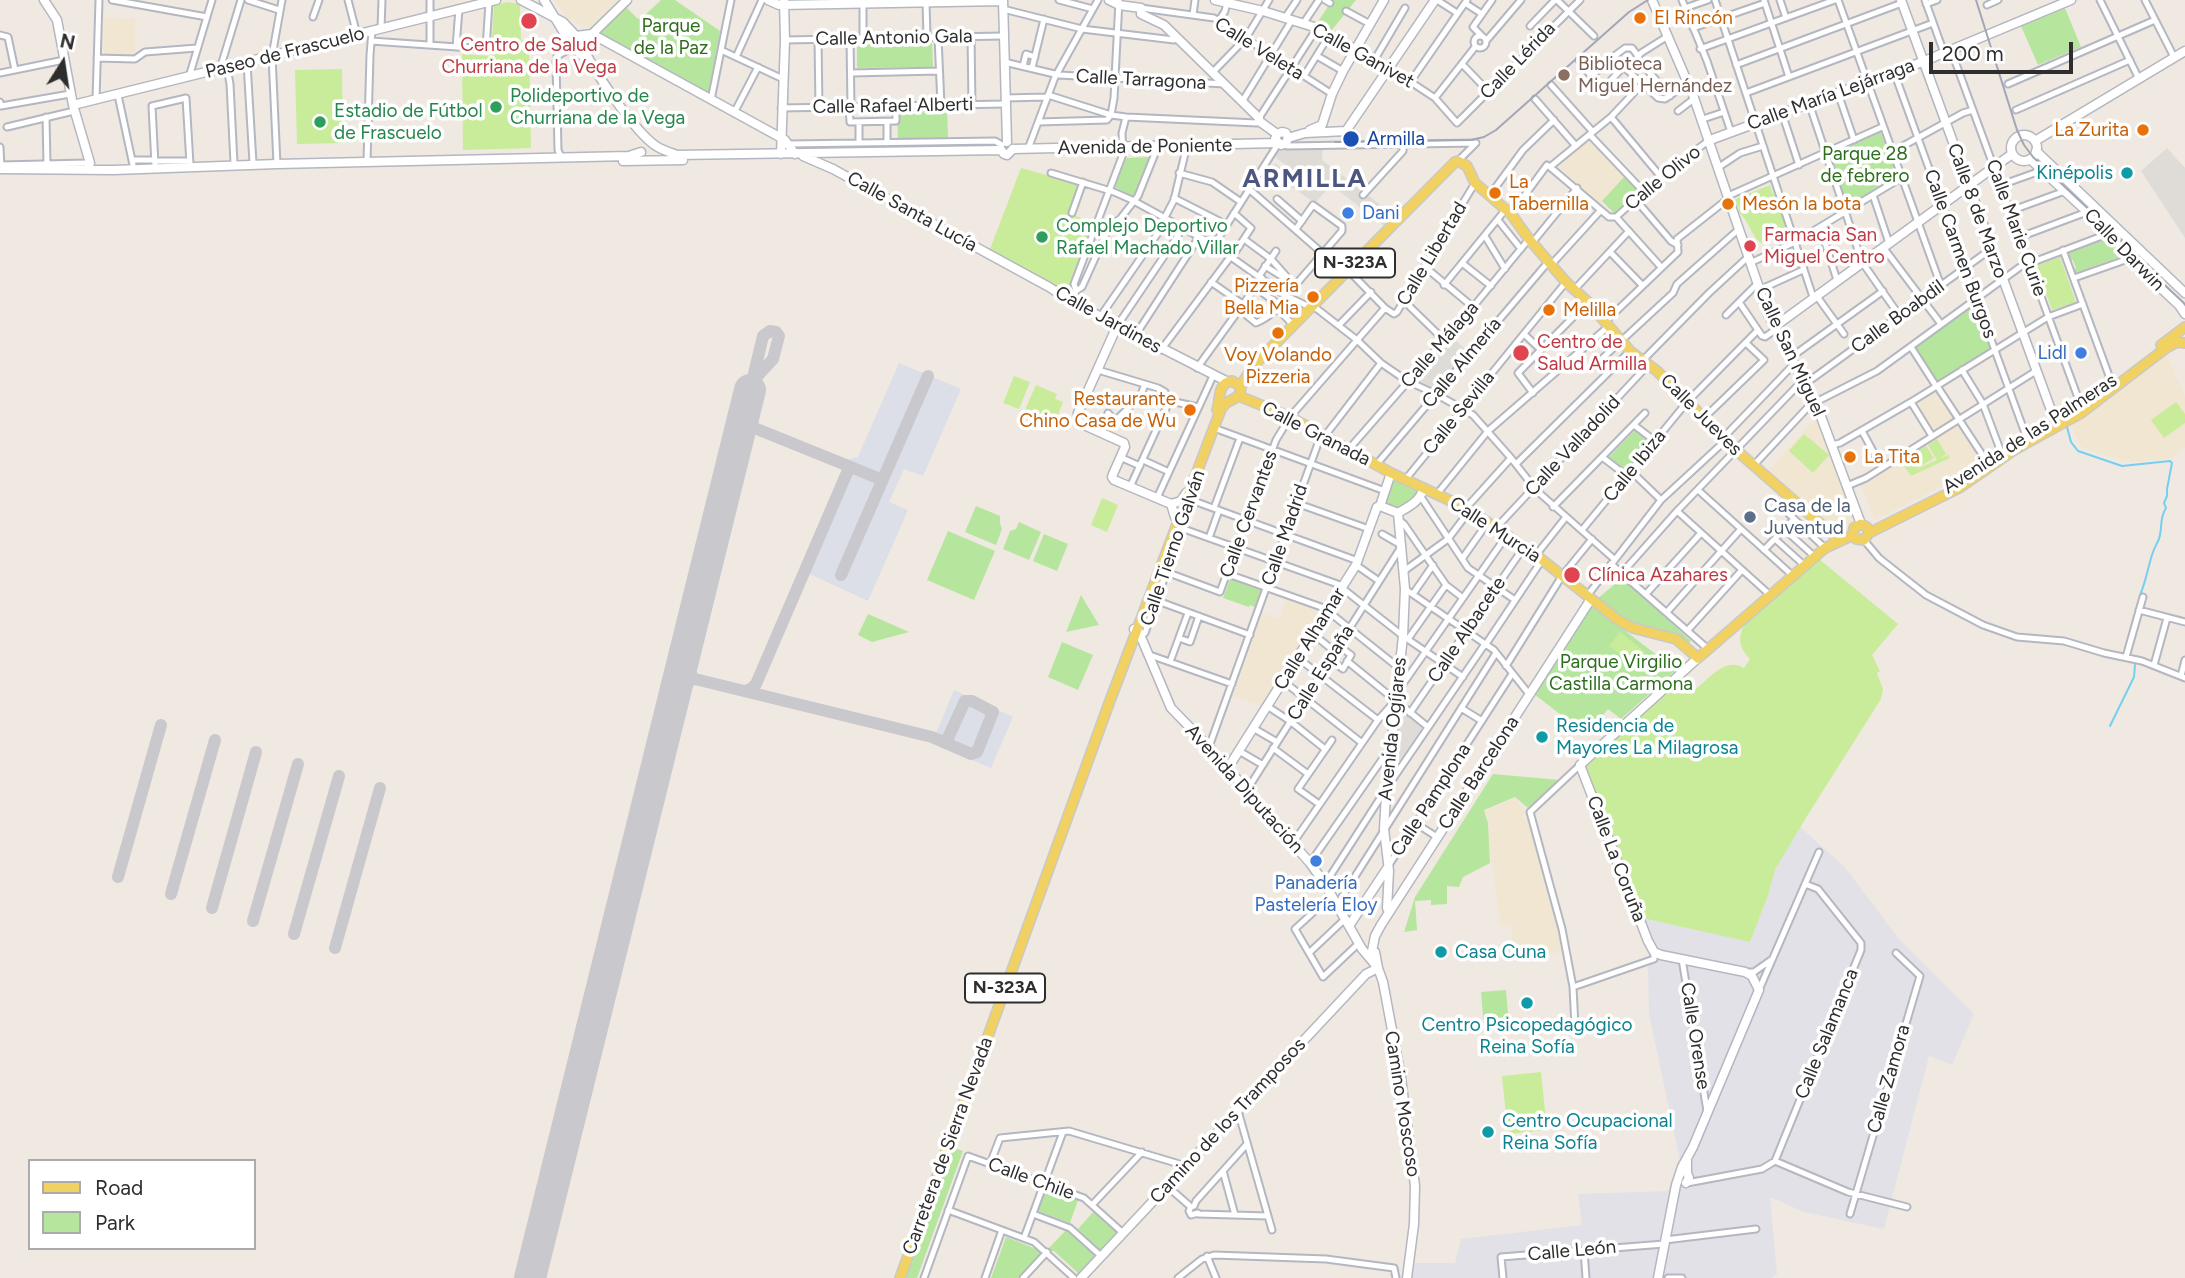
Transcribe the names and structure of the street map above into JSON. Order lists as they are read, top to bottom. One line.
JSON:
{"streets":{"main road":["N-323A","Calle Jueves","Calle Granada","Avenida de las Palmeras","Calle Murcia","Calle Tierno Galván","Carretera de Sierra Nevada"],"street":["Calle Antonio Gala","Calle Veleta","Paseo de Frascuelo","Calle Ganivet","Calle Lérida","Calle Tarragona","Calle María Lejárraga","Calle Rafael Alberti","Avenida de Poniente","Calle Olivo","Calle 8 de Marzo","Calle Santa Lucía","Calle Marie Curie","Calle Darwin","Calle Libertad","Calle Carmen Burgos","Calle Boabdil","Calle Jardines","Calle Málaga","Calle San Miguel","Calle Almería","Calle Sevilla","Calle Valladolid","Calle Ibiza","Calle Cervantes","Calle Madrid","Calle Albacete","Calle Alhamar","Calle España","Avenida Ogíjares","Calle Barcelona","Avenida Diputación","Calle Pamplona","Calle La Coruña","Calle Salamanca","Calle Orense","Calle Zamora","Camino Moscoso","Camino de los Tramposos","Calle Chile","Calle León"]},"crossings":[["Calle Ganivet","Calle Lérida"],["Calle Ganivet","Avenida de Poniente"],["Calle María Lejárraga","Calle Olivo"],["Calle María Lejárraga","Calle 8 de Marzo"],["Calle María Lejárraga","Calle Marie Curie"],["Calle María Lejárraga","Calle Carmen Burgos"],["Calle María Lejárraga","Calle San Miguel"],["Avenida de Poniente","Calle Santa Lucía"],["Avenida de Poniente","N-323A"],["Avenida de Poniente","Calle Jueves"],["Calle Olivo","Calle San Miguel"],["Calle 8 de Marzo","Calle Boabdil"],["Calle 8 de Marzo","Avenida de las Palmeras"],["Calle Santa Lucía","Calle Jardines"],["Calle Marie Curie","Avenida de las Palmeras"],["Calle Libertad","Calle Jueves"],["Calle Libertad","Calle Cervantes"],["Calle Carmen Burgos","Calle Boabdil"],["Calle Carmen Burgos","Avenida de las Palmeras"],["N-323A","Calle Jardines"],["N-323A","Calle Jueves"],["N-323A","Calle Granada"],["N-323A","Calle Tierno Galván"],["Calle Boabdil","Calle San Miguel"],["Calle Boabdil","Calle Jueves"],["Calle Jardines","Calle Tierno Galván"],["Calle Málaga","Calle Jueves"],["Calle Málaga","Calle Granada"],["Calle San Miguel","Avenida de las Palmeras"],["Calle San Miguel","Calle Valladolid"],["Calle Almería","Calle Jueves"],["Calle Almería","Calle Granada"],["Calle Sevilla","Calle Jueves"],["Calle Sevilla","Calle Murcia"],["Calle Jueves","Calle Valladolid"],["Calle Jueves","Calle Ibiza"],["Calle Granada","Calle Cervantes"],["Calle Granada","Calle Murcia"],["Calle Granada","Calle Madrid"],["Calle Granada","Calle Alhamar"],["Calle Valladolid","Calle Murcia"],["Calle Cervantes","Calle Tierno Galván"],["Calle Murcia","Calle Albacete"],["Calle Murcia","Calle Alhamar"],["Calle Murcia","Calle Barcelona"],["Calle Madrid","Avenida Diputación"],["Calle Tierno Galván","Avenida Diputación"],["Calle Tierno Galván","Carretera de Sierra Nevada"],["Calle Alhamar","Avenida Diputación"],["Calle España","Avenida Ogíjares"],["Calle España","Avenida Diputación"],["Avenida Ogíjares","Calle Barcelona"],["Avenida Ogíjares","Calle Pamplona"],["Calle Barcelona","Avenida Diputación"],["Calle Barcelona","Camino Moscoso"],["Avenida Diputación","Calle Pamplona"],["Avenida Diputación","Camino Moscoso"],["Avenida Diputación","Carretera de Sierra Nevada"],["Camino Moscoso","Camino de los Tramposos"],["Camino de los Tramposos","Calle Chile"]],"districts":["ARMILLA"],"parks":["Parque de la Paz","Parque 28 de febrero","Parque Virgilio Castilla Carmona"],"places":["El Rincón","Centro de Salud Churriana de la Vega","Biblioteca Miguel Hernández","Polideportivo de Churriana de la Vega","Estadio de Fútbol de Frascuelo","La Zurita","Armilla","Kinépolis","La Tabernilla","Mesón la bota","Dani","Complejo Deportivo Rafael Machado Villar","Farmacia San Miguel Centro","Pizzería Bella Mia","Melilla","Voy Volando Pizzeria","Centro de Salud Armilla","Lidl","Restaurante Chino Casa de Wu","La Tita","Casa de la Juventud","Clínica Azahares","Residencia de Mayores La Milagrosa","Panadería Pastelería Eloy","Casa Cuna","Centro Psicopedagógico Reina Sofía","Centro Ocupacional Reina Sofía"],"legend":["Road","Park"],"scale_bar":"200 m","north":"top"}
